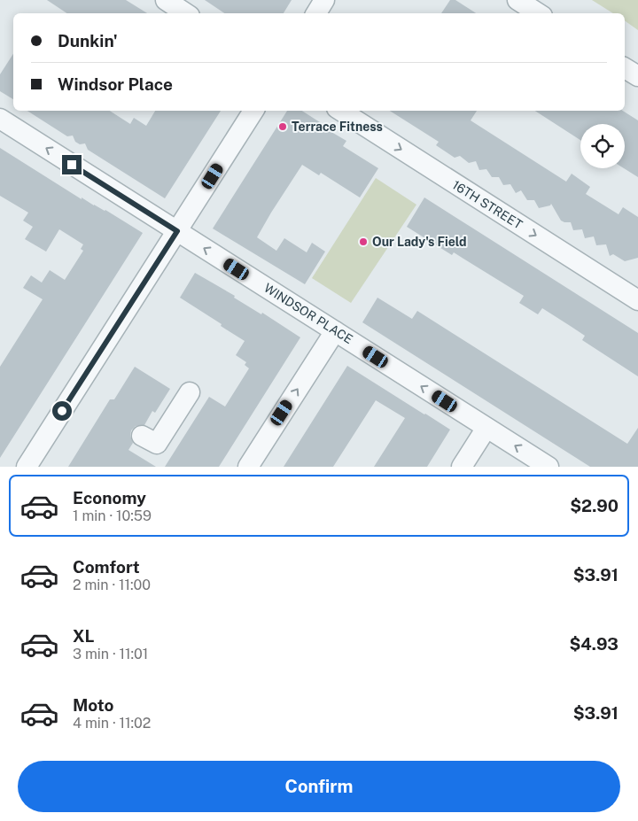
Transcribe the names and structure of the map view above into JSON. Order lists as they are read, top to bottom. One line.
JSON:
{"streets":{"street":["16TH STREET","WINDSOR PLACE"]},"one_way":["16TH STREET","WINDSOR PLACE"],"places":["Terrace Fitness","Our Lady's Field"],"page":{"banner":["Dunkin'","Windsor Place"],"list":[{"name":"Economy","note":"1 min · 10:59","value":"$2.90"},{"name":"Comfort","note":"2 min · 11:00","value":"$3.91"},{"name":"XL","note":"3 min · 11:01","value":"$4.93"},{"name":"Moto","note":"4 min · 11:02","value":"$3.91"}],"buttons":"Confirm"}}
